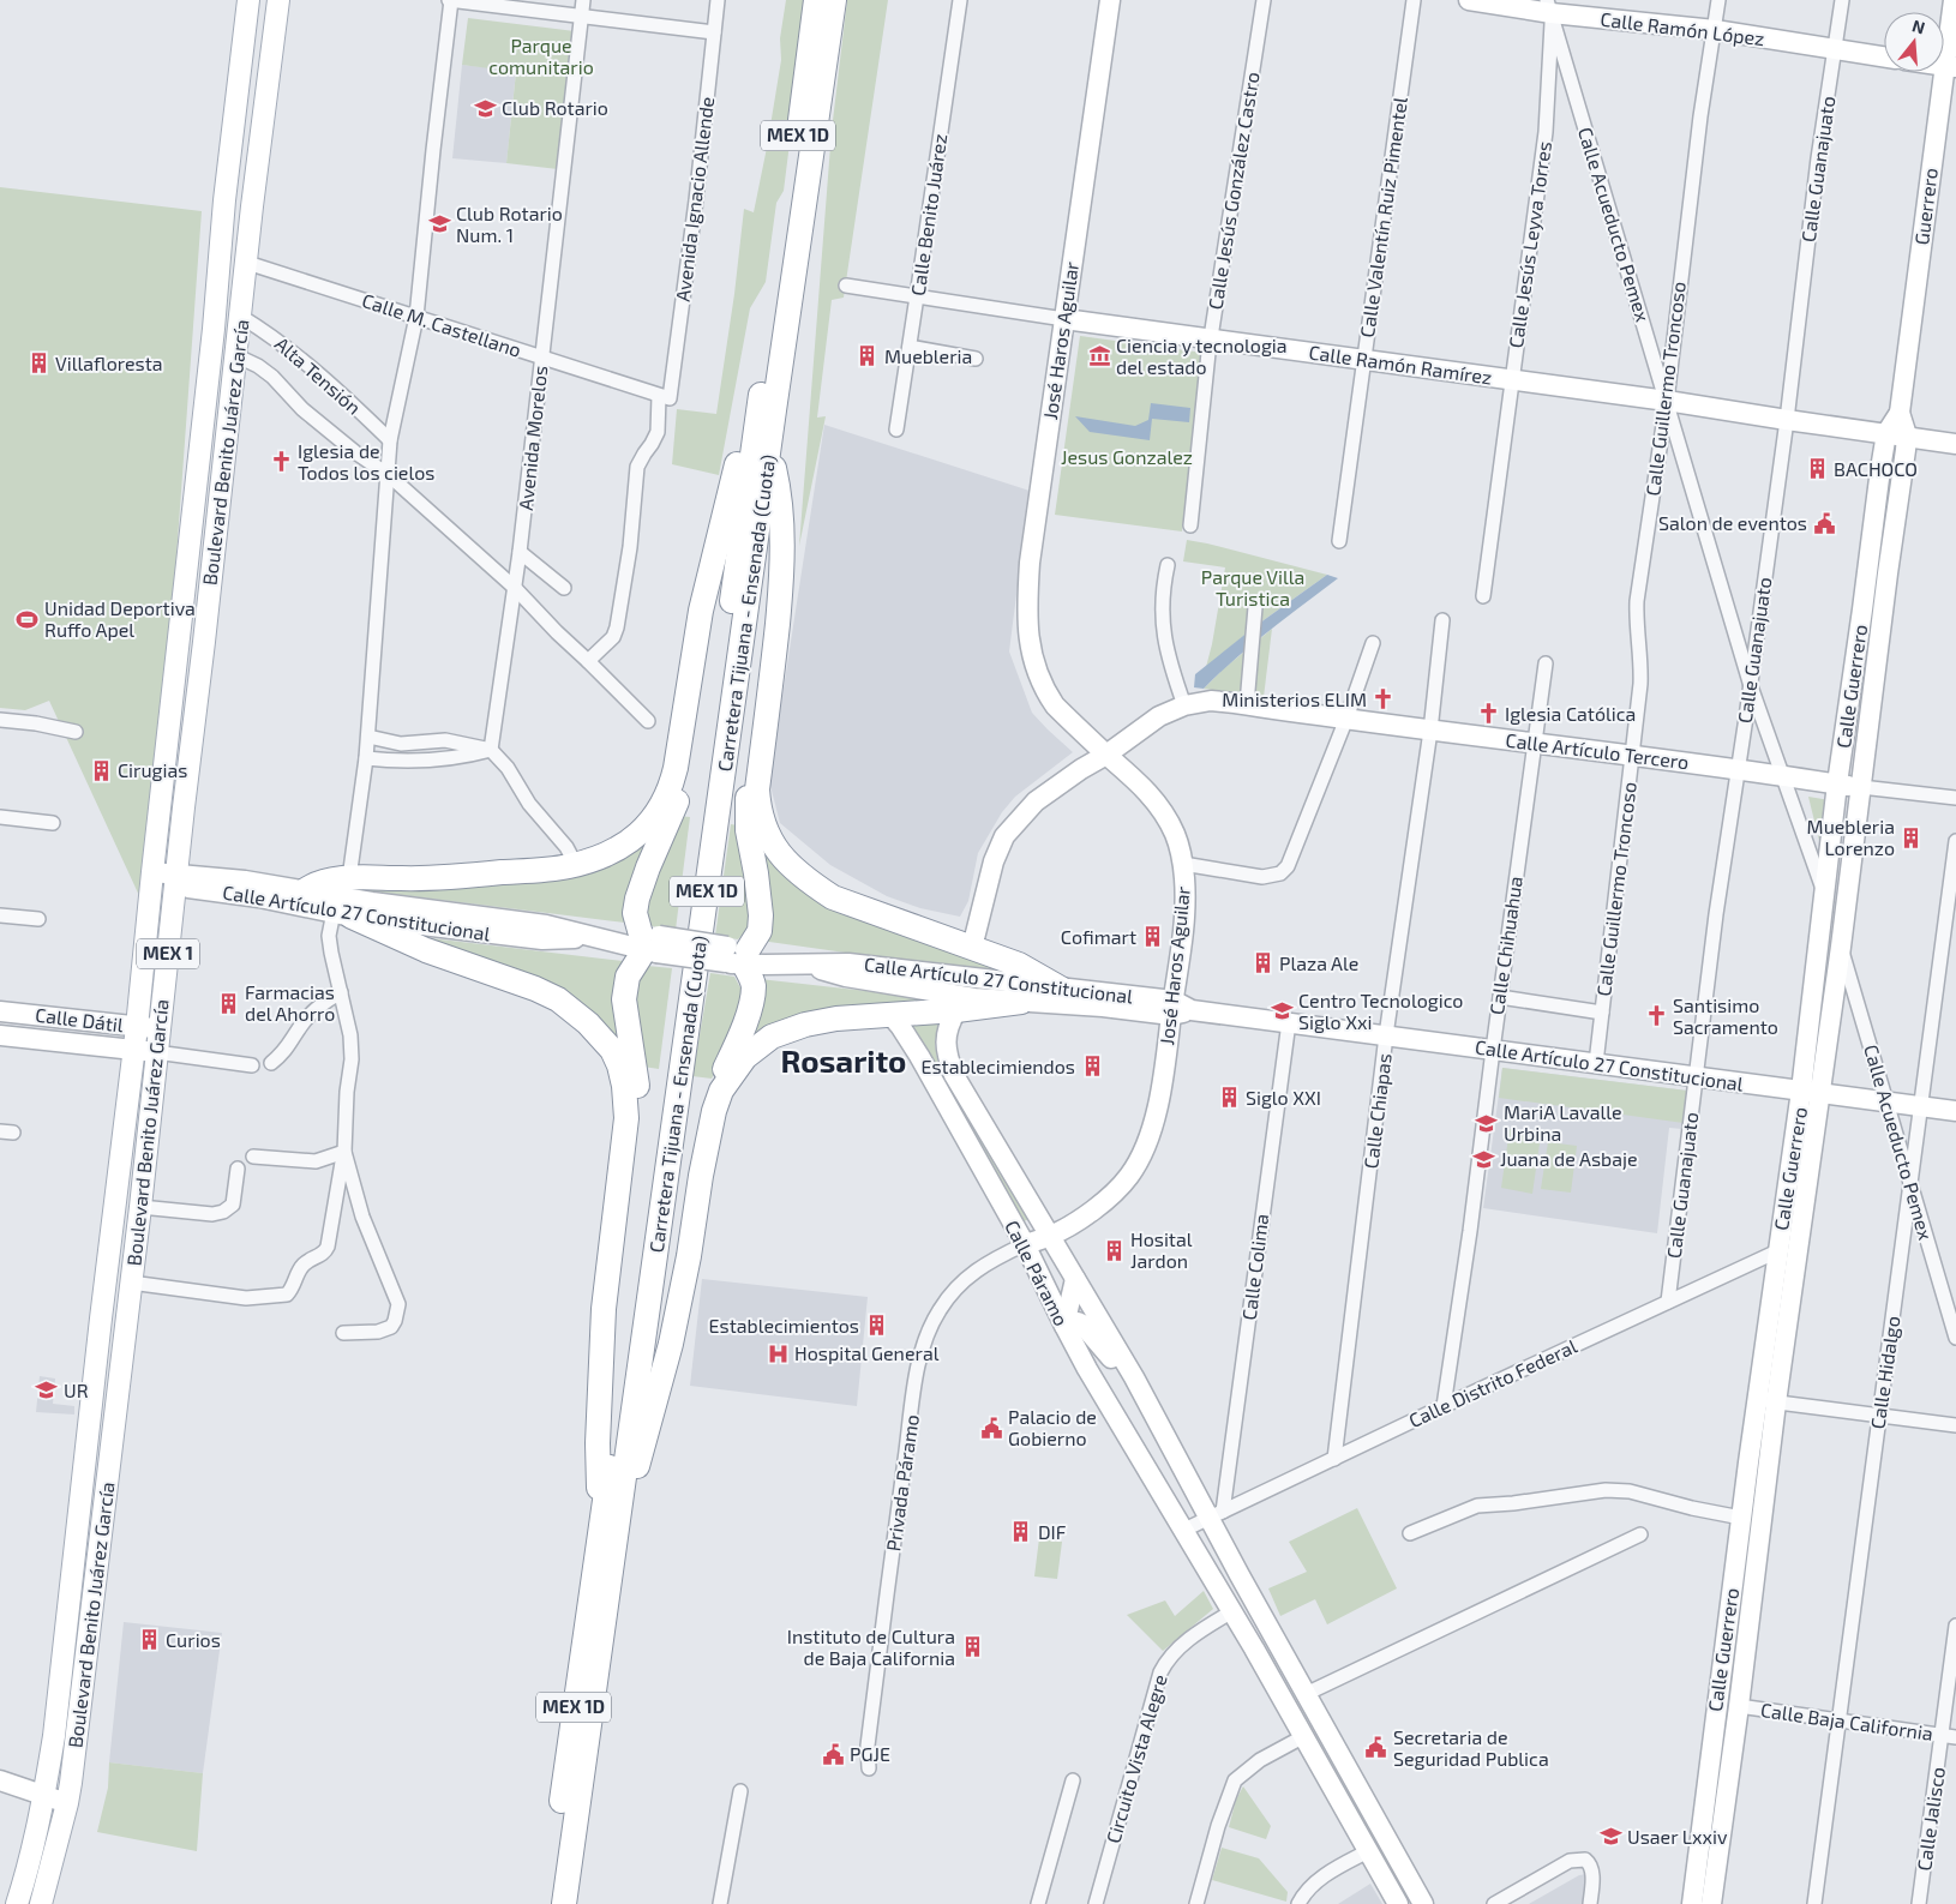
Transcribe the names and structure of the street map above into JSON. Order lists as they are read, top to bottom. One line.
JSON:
{"streets":{"highway":["MEX 1D","Carretera Tijuana - Ensenada (Cuota)"],"main road":["Calle Ramón López","Guerrero","José Haros Aguilar","Calle Ramón Ramírez","Boulevard Benito Juárez García","Calle Guerrero","Calle Artículo Tercero","Calle Artículo 27 Constitucional","MEX 1","Calle Dátil","Calle Páramo"],"street":["Calle Guanajuato","Calle Jesús González Castro","Avenida Ignacio Allende","Calle Benito Juárez","Calle Valentín Ruiz Pimentel","Calle Acueducto Pemex","Calle Jesús Leyva Torres","Calle M. Castellano","Alta Tensión","Calle Guillermo Troncoso","Avenida Morelos","Calle Chihuahua","Calle Chiapas","Calle Colima","Calle Hidalgo","Calle Distrito Federal","Privada Páramo","Calle Baja California","Circuito Vista Alegre","Calle Jalisco"]},"crossings":[["Calle Ramón López","Calle Guanajuato"],["Calle Ramón López","Calle Acueducto Pemex"],["Calle Ramón López","Calle Jesús Leyva Torres"],["Calle Ramón López","Calle Guillermo Troncoso"],["Calle Guanajuato","Calle Acueducto Pemex"],["Calle Guanajuato","Calle Ramón Ramírez"],["Calle Guanajuato","Calle Artículo Tercero"],["Calle Guanajuato","Calle Artículo 27 Constitucional"],["Calle Guanajuato","Calle Distrito Federal"],["Calle Jesús González Castro","Calle Ramón Ramírez"],["Avenida Ignacio Allende","Calle M. Castellano"],["Guerrero","Calle Ramón Ramírez"],["Guerrero","Calle Guerrero"],["Calle Benito Juárez","Calle Ramón Ramírez"],["Calle Valentín Ruiz Pimentel","Calle Ramón Ramírez"],["Calle Acueducto Pemex","Calle Jesús Leyva Torres"],["Calle Acueducto Pemex","Calle Ramón Ramírez"],["Calle Acueducto Pemex","Calle Guillermo Troncoso"],["Calle Acueducto Pemex","Calle Guerrero"],["Calle Acueducto Pemex","Calle Artículo Tercero"],["Calle Acueducto Pemex","Calle Artículo 27 Constitucional"],["Calle Acueducto Pemex","Calle Hidalgo"],["Calle Jesús Leyva Torres","Calle Ramón Ramírez"],["Calle M. Castellano","Avenida Morelos"],["Calle M. Castellano","Boulevard Benito Juárez García"],["José Haros Aguilar","Calle Ramón Ramírez"],["José Haros Aguilar","Calle Artículo Tercero"],["José Haros Aguilar","Calle Artículo 27 Constitucional"],["José Haros Aguilar","Calle Páramo"],["José Haros Aguilar","Privada Páramo"],["Calle Ramón Ramírez","Calle Guillermo Troncoso"],["Calle Ramón Ramírez","Calle Guerrero"],["Alta Tensión","Boulevard Benito Juárez García"],["Calle Guillermo Troncoso","Calle Artículo Tercero"],["Calle Guillermo Troncoso","Calle Artículo 27 Constitucional"],["Boulevard Benito Juárez García","Calle Artículo 27 Constitucional"],["Boulevard Benito Juárez García","Calle Dátil"],["Calle Guerrero","Calle Artículo Tercero"],["Calle Guerrero","Calle Artículo 27 Constitucional"],["Calle Guerrero","Calle Distrito Federal"],["Calle Guerrero","Calle Baja California"],["Calle Artículo Tercero","Calle Chihuahua"],["Calle Artículo Tercero","Calle Chiapas"],["Calle Artículo 27 Constitucional","Calle Chihuahua"],["Calle Artículo 27 Constitucional","Calle Chiapas"],["Calle Artículo 27 Constitucional","Calle Colima"],["Calle Artículo 27 Constitucional","Calle Hidalgo"],["Calle Chihuahua","Calle Distrito Federal"],["Calle Chiapas","Calle Distrito Federal"],["Calle Colima","Calle Páramo"],["Calle Colima","Calle Distrito Federal"],["Calle Páramo","Calle Distrito Federal"],["Calle Páramo","Privada Páramo"],["Calle Hidalgo","Calle Baja California"],["Calle Baja California","Calle Jalisco"]],"districts":["Rosarito"],"parks":["Parque comunitario","Jesus Gonzalez","Parque Villa Turistica"],"places":{"school or university":["Club Rotario","Club Rotario Num. 1","Centro Tecnologico Siglo Xxi","MariA Lavalle Urbina","Juana de Asbaje","UR","Usaer Lxxiv"],"building":["Muebleria","Villafloresta","BACHOCO","Cirugias","Muebleria Lorenzo","Cofimart","Plaza Ale","Farmacias del Ahorro","Establecimiendos","Siglo XXI","Hosital Jardon","Establecimientos","DIF","Curios","Instituto de Cultura de Baja California"],"museum":["Ciencia y tecnologia del estado"],"church":["Iglesia de Todos los cielos","Ministerios ELIM","Iglesia Católica","Santisimo Sacramento"],"public building":["Salon de eventos","Palacio de Gobierno","Secretaria de Seguridad Publica","PGJE"],"sports":["Unidad Deportiva Ruffo Apel"],"hospital":["Hospital General"]},"north":"top"}
